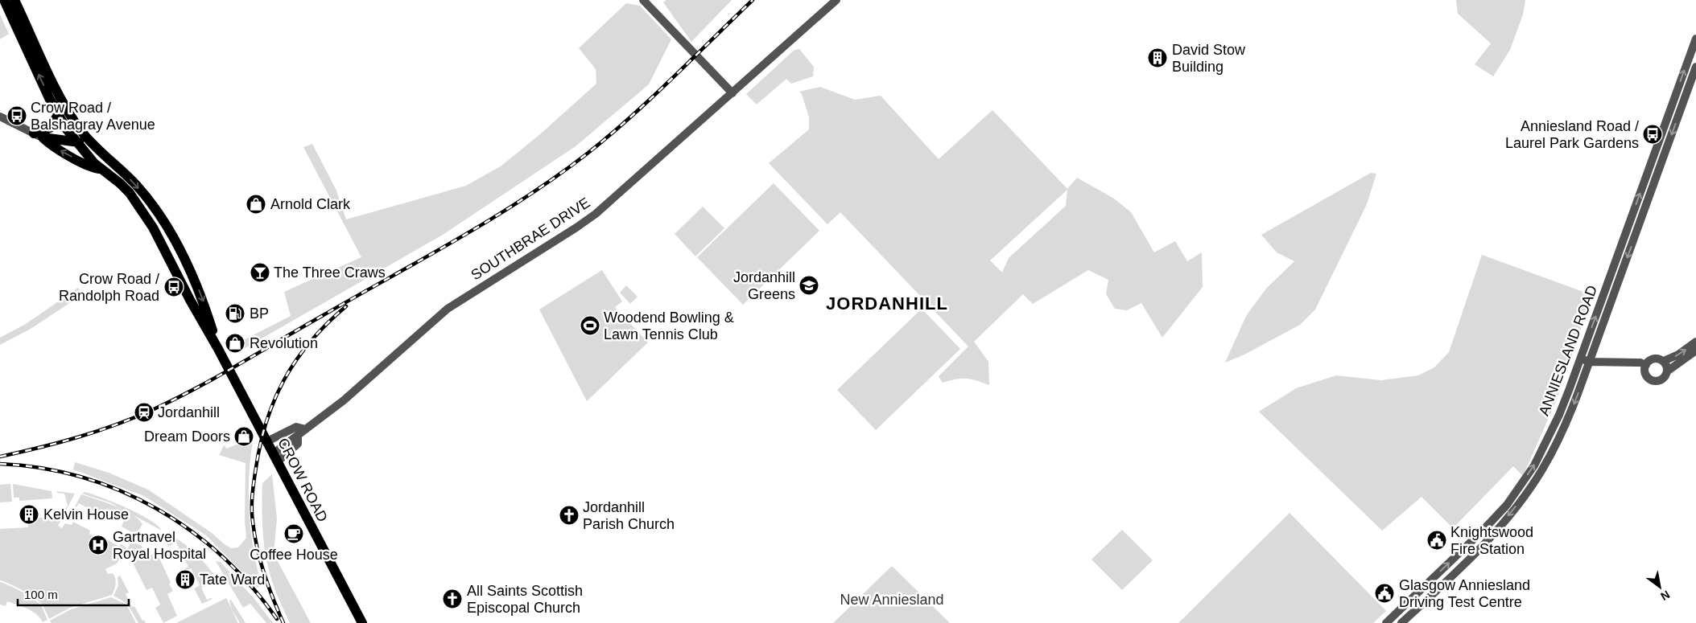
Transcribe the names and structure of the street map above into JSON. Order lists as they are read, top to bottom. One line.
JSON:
{"streets":{"main road":["CROW ROAD"],"street":["SOUTHBRAE DRIVE","ANNIESLAND ROAD"]},"crossings":[["SOUTHBRAE DRIVE","CROW ROAD"]],"districts":["JORDANHILL"],"parks":["New Anniesland"],"places":{"building":["David Stow Building","Kelvin House","Tate Ward"],"bus stop":["Crow Road / Balshagray Avenue","Anniesland Road / Laurel Park Gardens","Crow Road / Randolph Road"],"shop":["Arnold Clark","Revolution","Dream Doors"],"bar":["The Three Craws"],"school or university":["Jordanhill Greens"],"fuel station":["BP"],"sports":["Woodend Bowling & Lawn Tennis Club"],"station":["Jordanhill"],"church":["Jordanhill Parish Church","All Saints Scottish Episcopal Church"],"cafe":["Coffee House"],"public building":["Knightswood Fire Station","Glasgow Anniesland Driving Test Centre"],"hospital":["Gartnavel Royal Hospital"]},"scale_bar":"100 m","north":"bottom right"}
